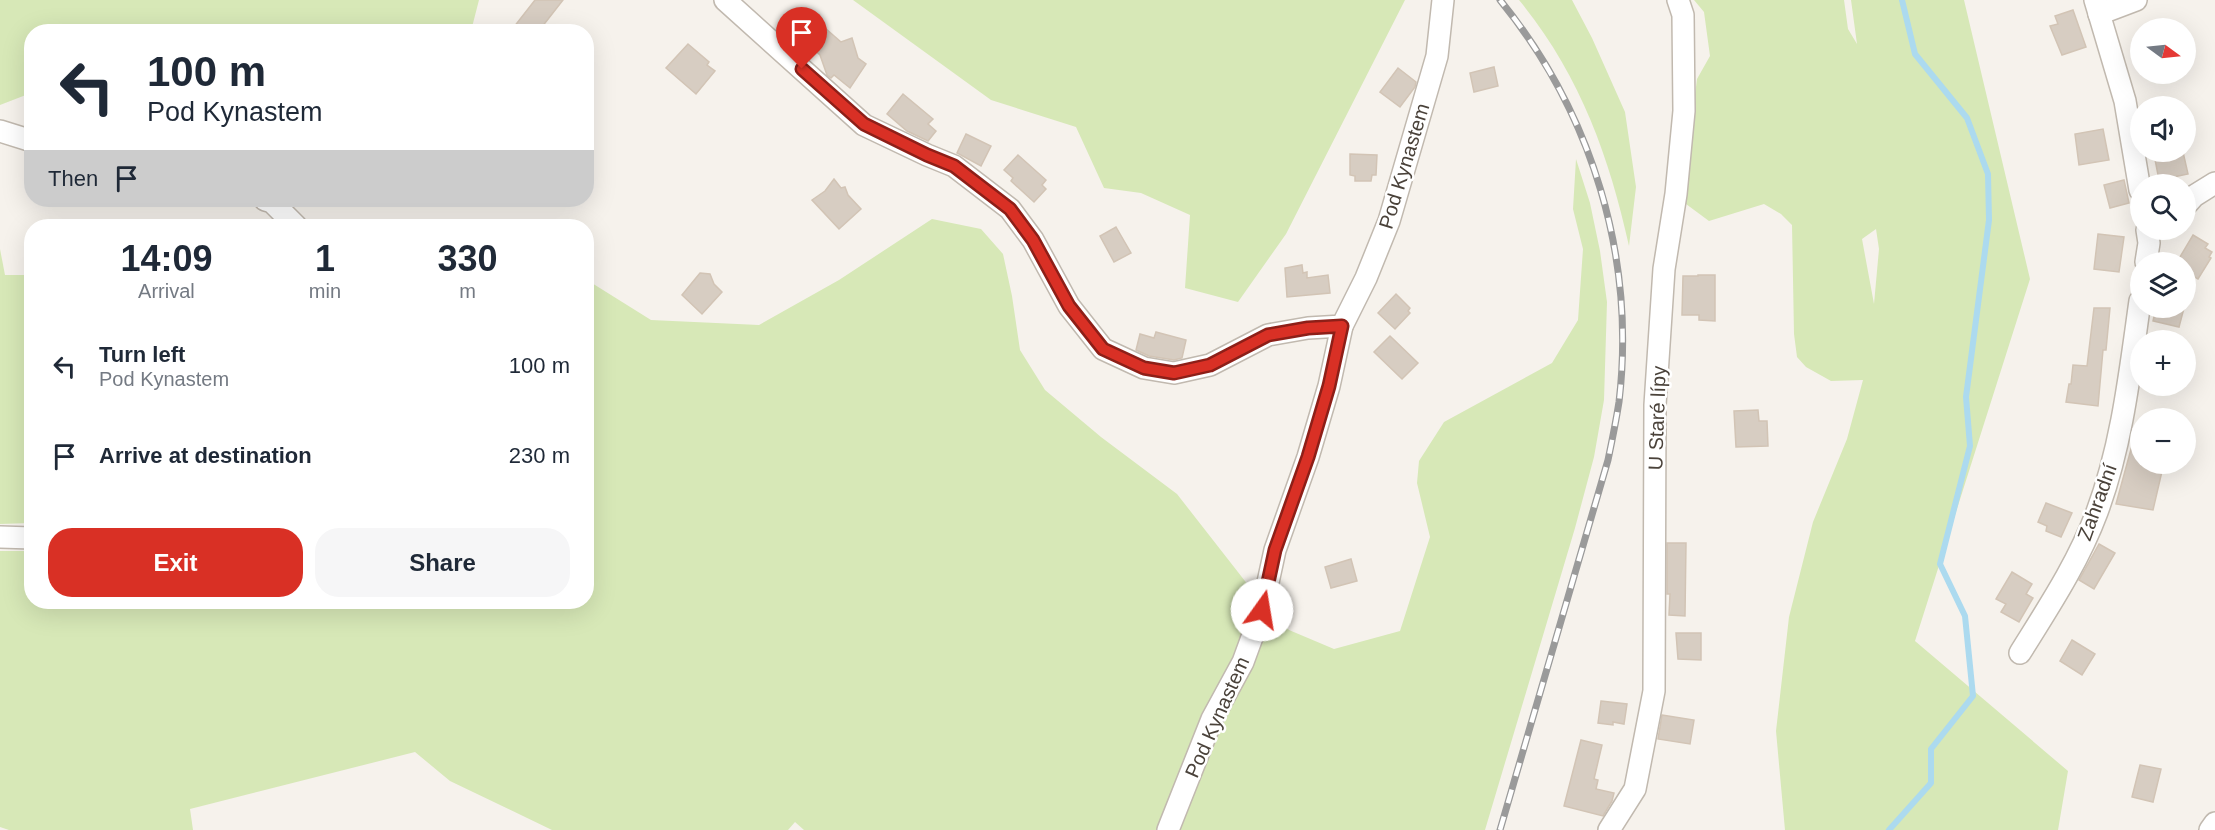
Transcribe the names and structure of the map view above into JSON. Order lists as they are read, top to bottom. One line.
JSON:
{"streets":{"street":["Pod Kynastem","U Staré lípy","Zahradní"]},"north":"right","page":{"map_buttons":["+","−"],"turn":["100 m","Pod Kynastem"],"then":"Then","eta":["14:09","Arrival","1","min","330","m"],"list":[{"name":"Turn left","note":"Pod Kynastem","value":"100 m"},{"name":"Arrive at destination","value":"230 m"}],"buttons":["Exit","Share"]}}
